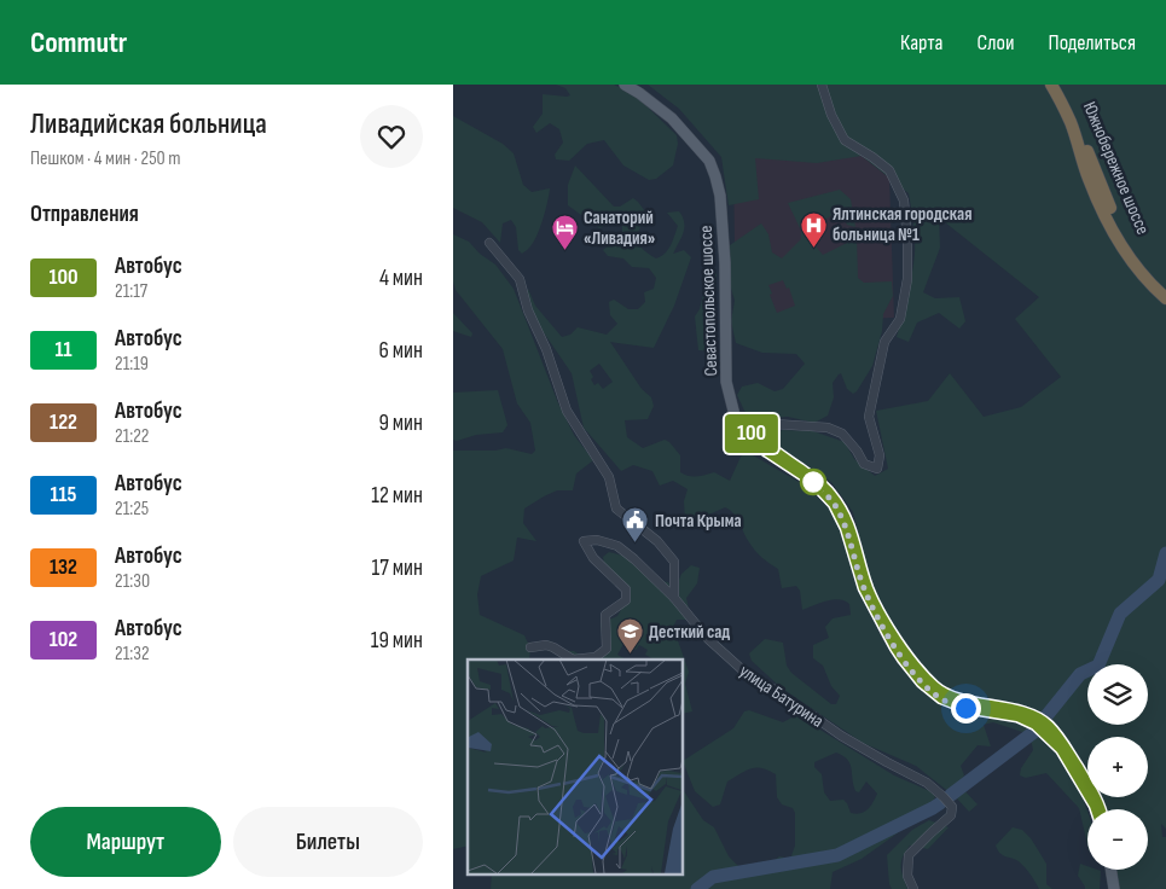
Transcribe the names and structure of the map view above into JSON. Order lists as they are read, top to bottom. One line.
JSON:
{"streets":{"highway":["Южнобережное шоссе"],"main road":["Севастопольское шоссе"],"street":["улица Батурина"]},"places":{"hospital":["Ялтинская городская больница №1"],"hotel":["Санаторий «Ливадия»"],"public building":["Почта Крыма"],"school or university":["Десткий сад"]},"lines":["bus line 100"],"page":{"header":"Commutr","nav":["Карта","Слои","Поделиться"],"heading":[["Ливадийская больница","Пешком · 4 мин · 250 m"],"Отправления"],"on_map":"100","list":[{"mark":"100","name":"Автобус","note":"21:17","value":"4 мин"},{"mark":"11","name":"Автобус","note":"21:19","value":"6 мин"},{"mark":"122","name":"Автобус","note":"21:22","value":"9 мин"},{"mark":"115","name":"Автобус","note":"21:25","value":"12 мин"},{"mark":"132","name":"Автобус","note":"21:30","value":"17 мин"},{"mark":"102","name":"Автобус","note":"21:32","value":"19 мин"}],"map_buttons":["+","−"],"buttons":["Маршрут","Билеты"]}}
